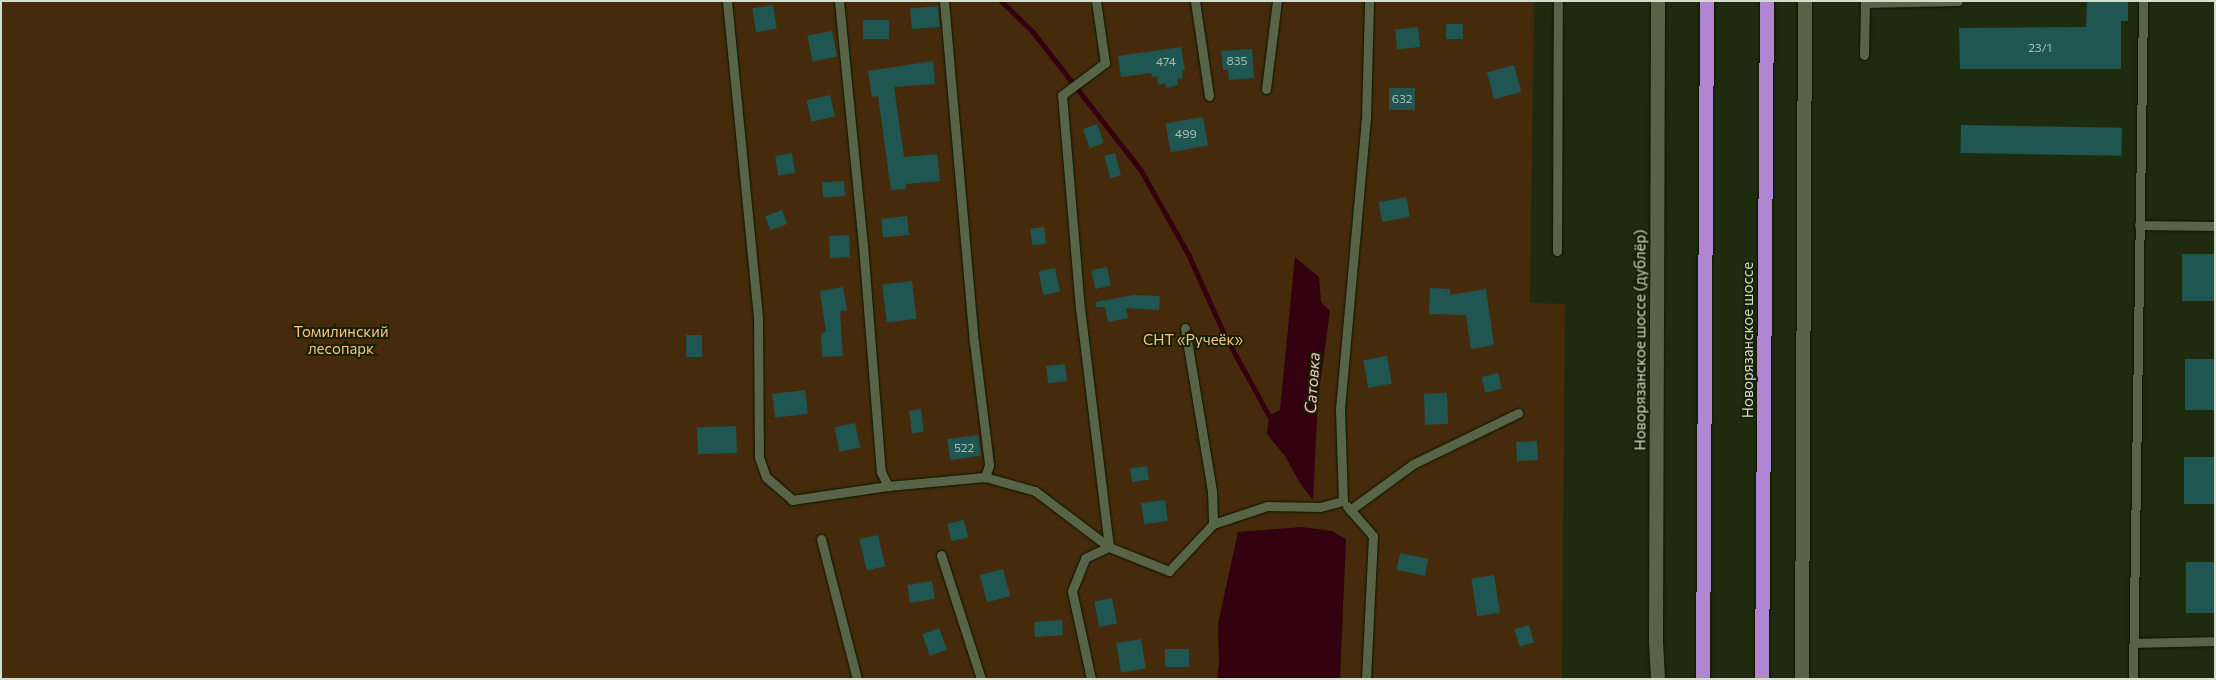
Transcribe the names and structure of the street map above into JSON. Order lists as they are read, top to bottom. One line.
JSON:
{"streets":{"highway":["Новорязанское шоссе"],"street":["Новорязанское шоссе (дублёр)"]},"water":["Сатовка"],"parks":["Томилинский лесопарк","СНТ «Ручеёк»"],"house_numbers":["23/1","835","474","632","499","522"]}
